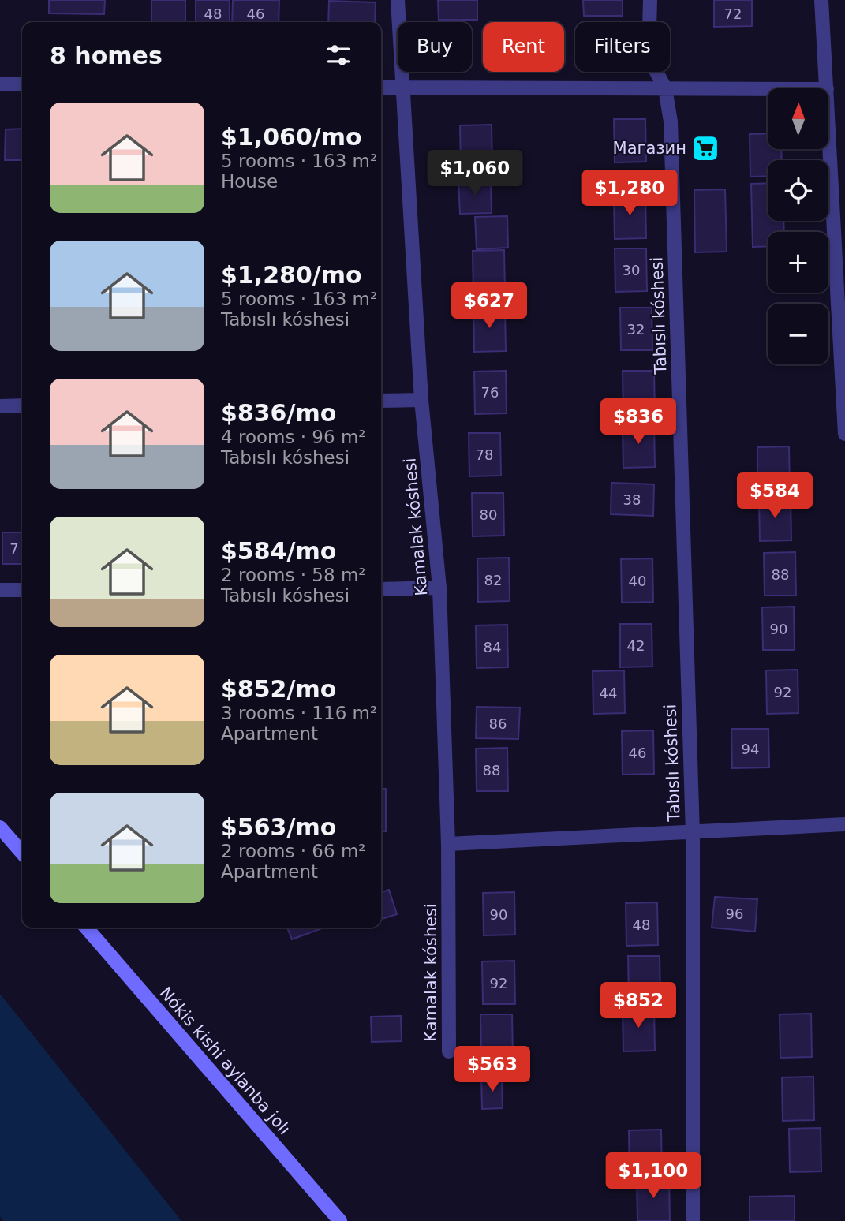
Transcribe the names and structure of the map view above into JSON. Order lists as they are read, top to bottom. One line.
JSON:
{"streets":{"main road":["Nókis kishi aylanba jolı"],"street":["Tabıslı kóshesi","Kamalak kóshesi"]},"places":{"supermarket":["Магазин"]},"house_numbers":["48","46","72","30","32","76","78","38","80","7","88","82","40","90","42","84","92","44","86","94","46","88","96","90","48","92"],"north":"top","page":{"chip":["Buy","Rent","Filters"],"heading":"8 homes","map_buttons":["+","−"],"list":[{"name":"$1,060/mo","note":"5 rooms · 163 m² · House"},{"name":"$1,280/mo","note":"5 rooms · 163 m² · Tabıslı kóshesi"},{"name":"$836/mo","note":"4 rooms · 96 m² · Tabıslı kóshesi"},{"name":"$584/mo","note":"2 rooms · 58 m² · Tabıslı kóshesi"},{"name":"$852/mo","note":"3 rooms · 116 m² · Apartment"},{"name":"$563/mo","note":"2 rooms · 66 m² · Apartment"}],"price":["$1,060","$1,280","$627","$836","$584","$852","$563","$1,100"]}}
